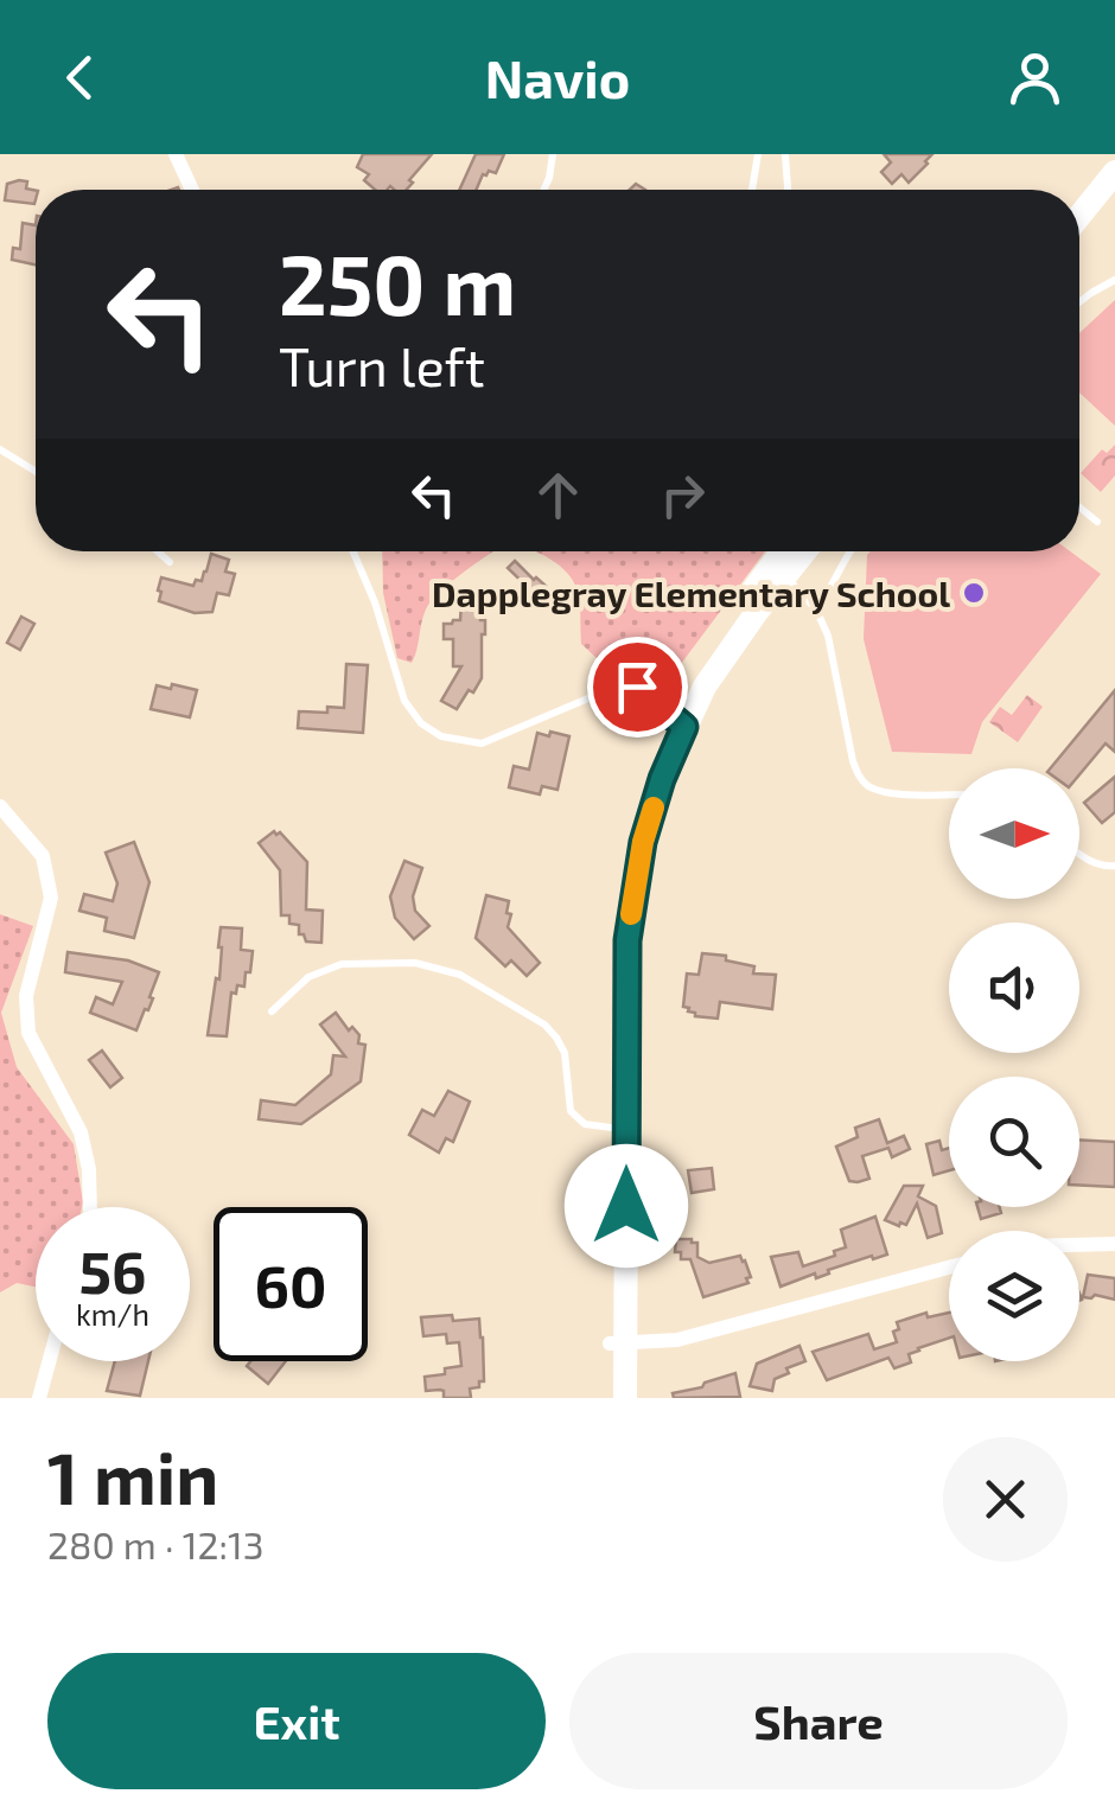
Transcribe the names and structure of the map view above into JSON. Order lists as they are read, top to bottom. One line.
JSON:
{"places":["Dapplegray Elementary School"],"north":"right","page":{"header":"Navio","turn":["250 m","Turn left"],"speed":"56 km/h","limit":"60","heading":["1 min","280 m · 12:13"],"buttons":["Exit","Share"]}}
